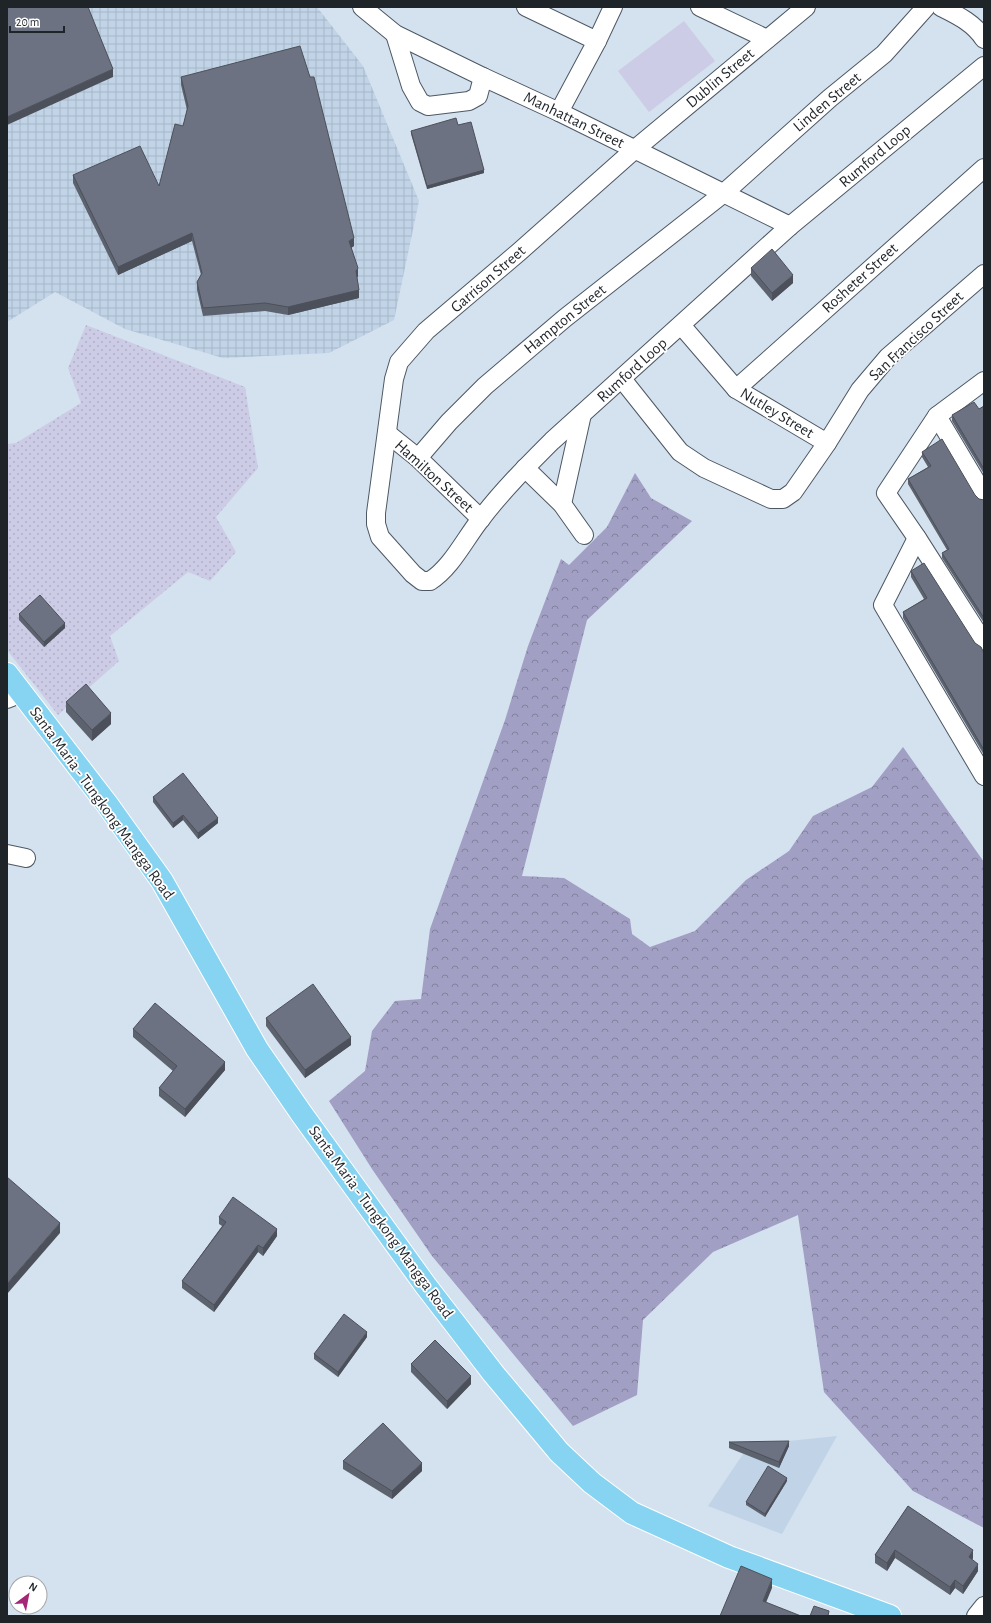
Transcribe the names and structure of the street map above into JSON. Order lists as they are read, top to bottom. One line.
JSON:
{"streets":{"main road":["Santa Maria - Tungkong Mangga Road"],"street":["Dublin Street","Linden Street","Manhattan Street","Rumford Loop","Rosheter Street","Garrison Street","Hampton Street","San Francisco Street","Nutley Street","Hamilton Street"]},"crossings":[["Dublin Street","Manhattan Street"],["Dublin Street","Garrison Street"],["Linden Street","Manhattan Street"],["Linden Street","Hampton Street"],["Manhattan Street","Rumford Loop"],["Manhattan Street","Garrison Street"],["Manhattan Street","Hampton Street"],["Rumford Loop","Garrison Street"],["Rumford Loop","San Francisco Street"],["Rumford Loop","Nutley Street"],["Rumford Loop","Hamilton Street"],["Rosheter Street","Nutley Street"],["Garrison Street","Hamilton Street"],["Hampton Street","Hamilton Street"],["San Francisco Street","Nutley Street"]],"scale_bar":"20 m","north":"top right"}
